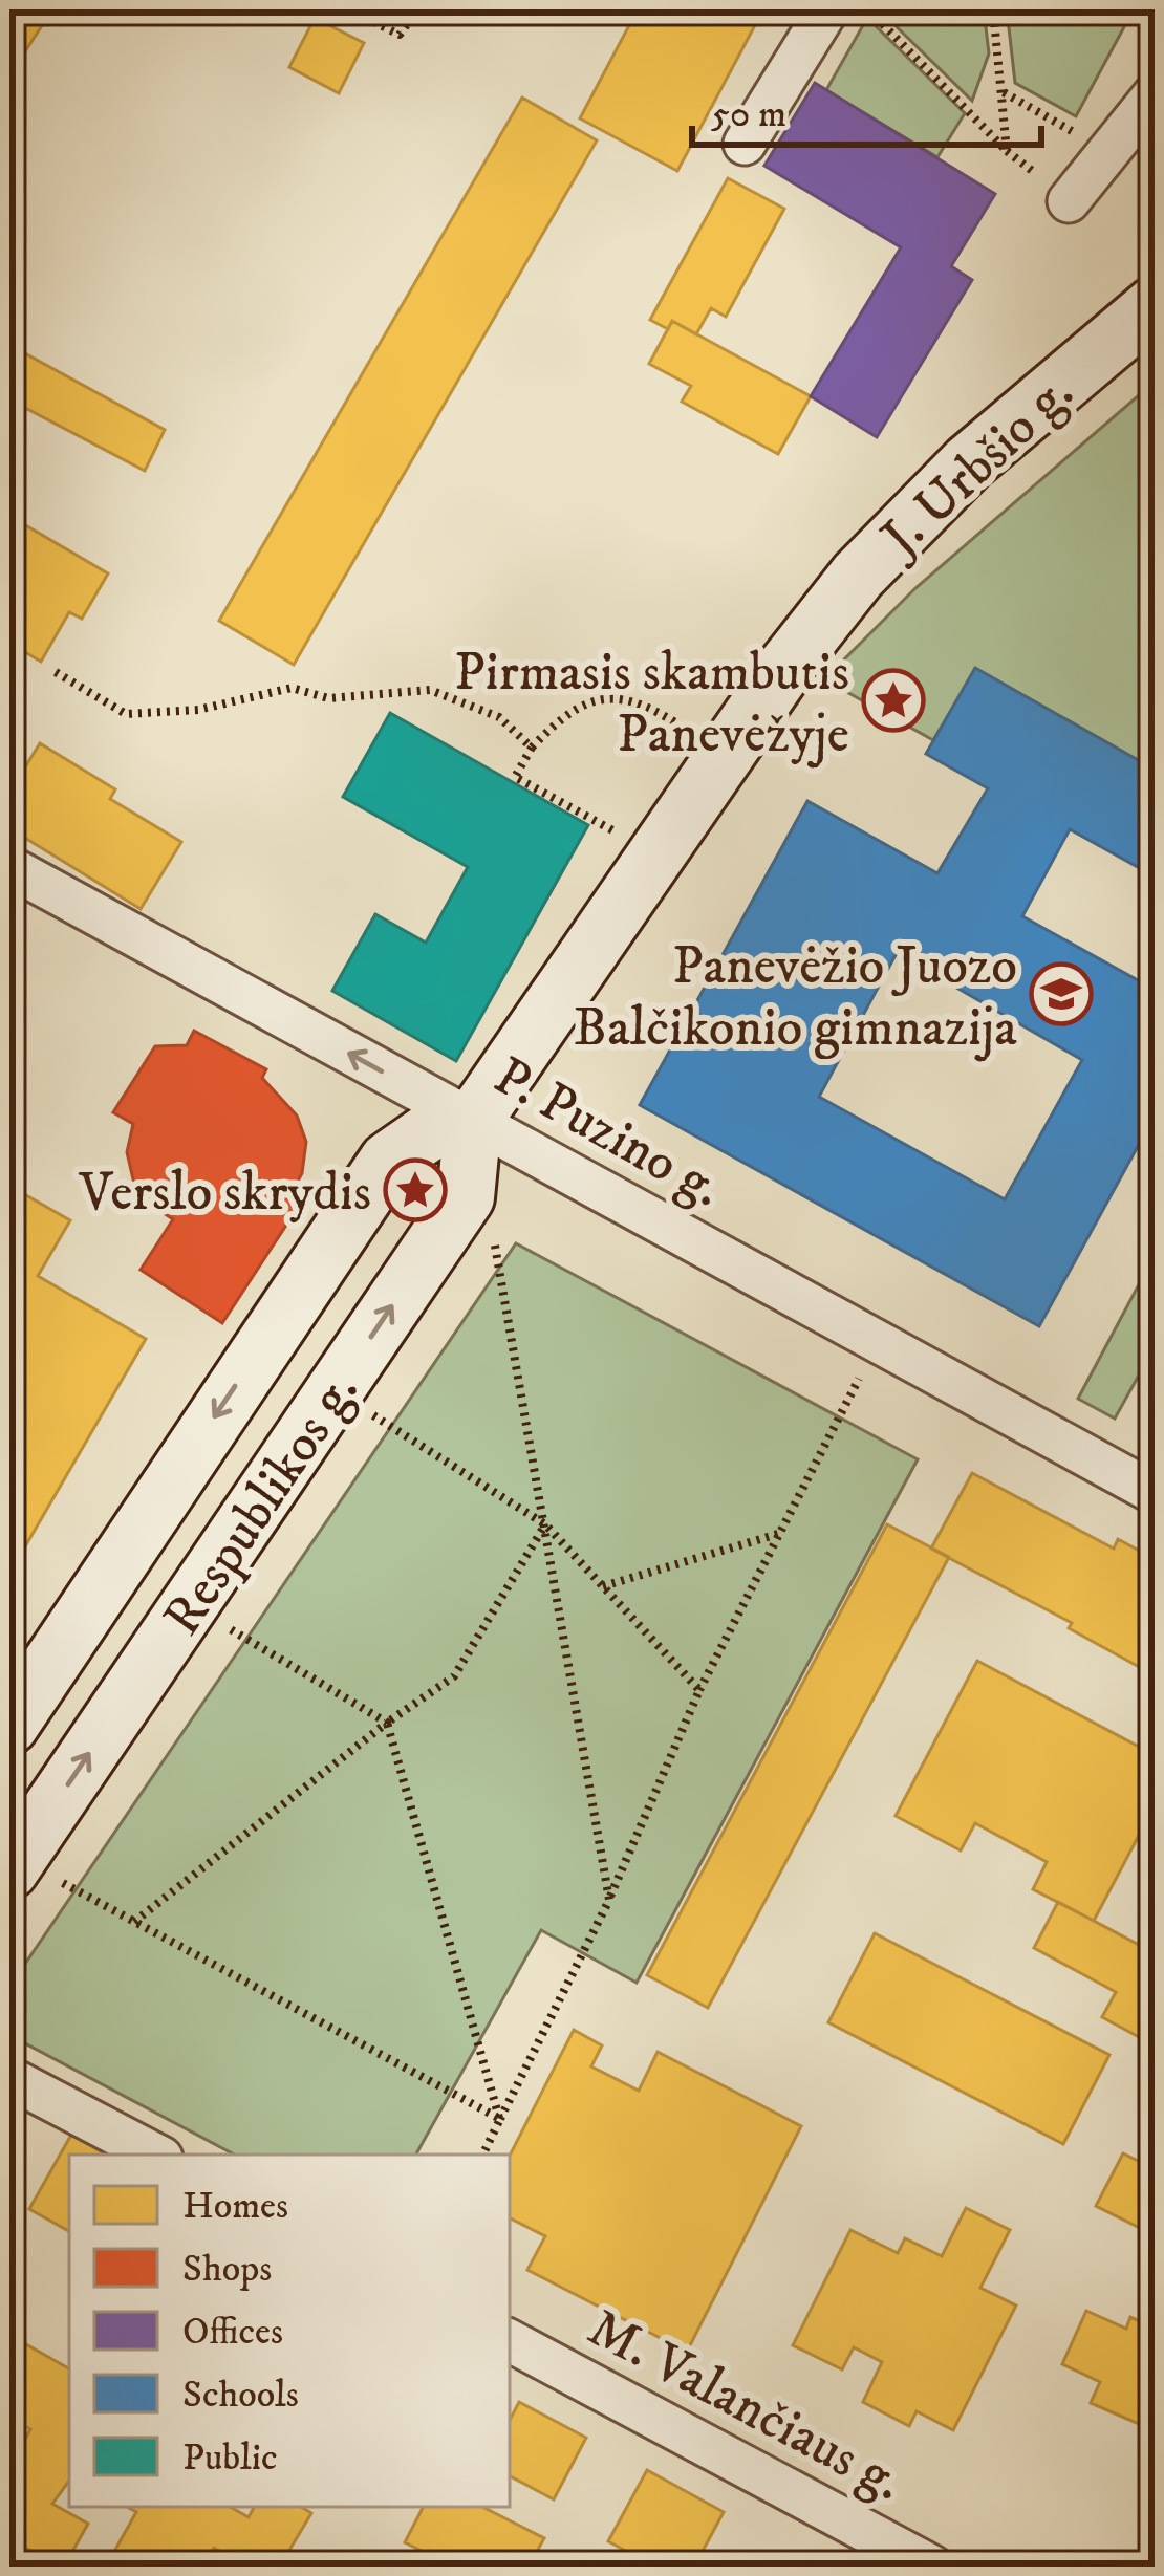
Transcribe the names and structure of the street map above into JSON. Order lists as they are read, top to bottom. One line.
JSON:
{"streets":{"main road":["J. Urbšio g.","Respublikos g."],"street":["P. Puzino g.","M. Valančiaus g."]},"crossings":[["J. Urbšio g.","Respublikos g."],["P. Puzino g.","Respublikos g."]],"one_way":["P. Puzino g."],"places":{"place":["Pirmasis skambutis Panevėžyje","Verslo skrydis"],"school or university":["Panevėžio Juozo Balčikonio gimnazija"]},"legend":["Homes","Shops","Offices","Schools","Public"],"scale_bar":"50 m"}
